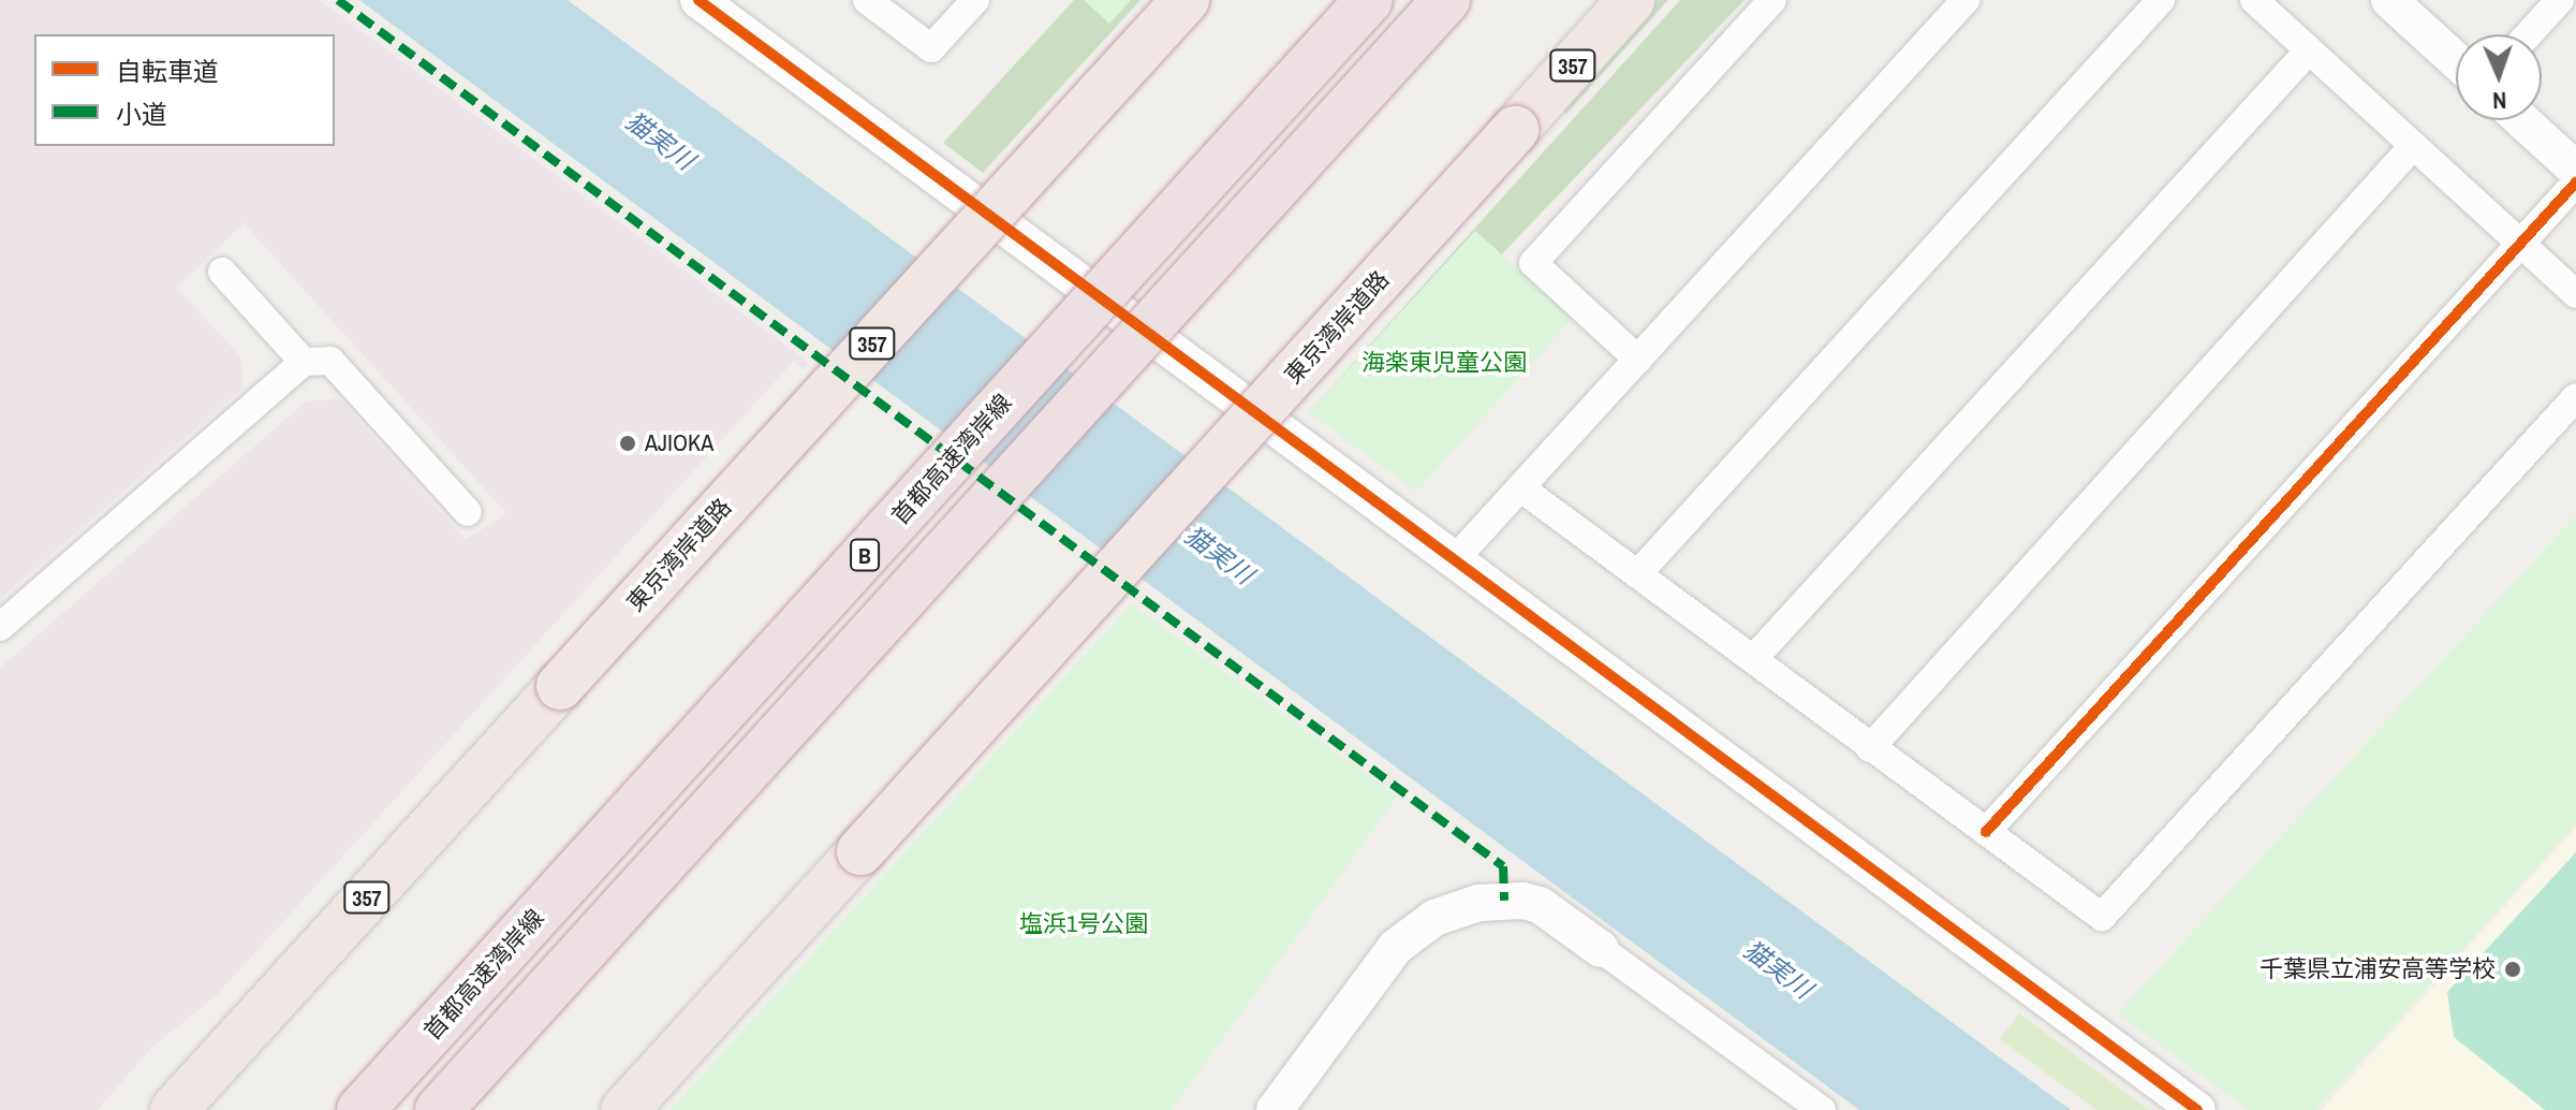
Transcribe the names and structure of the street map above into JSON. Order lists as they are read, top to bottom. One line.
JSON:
{"streets":{"highway":["357","東京湾岸道路","首都高速湾岸線","B"]},"water":["猫実川"],"parks":["海楽東児童公園","塩浜1号公園"],"places":["AJIOKA","千葉県立浦安高等学校"],"legend":["自転車道","小道"],"north":"bottom"}
